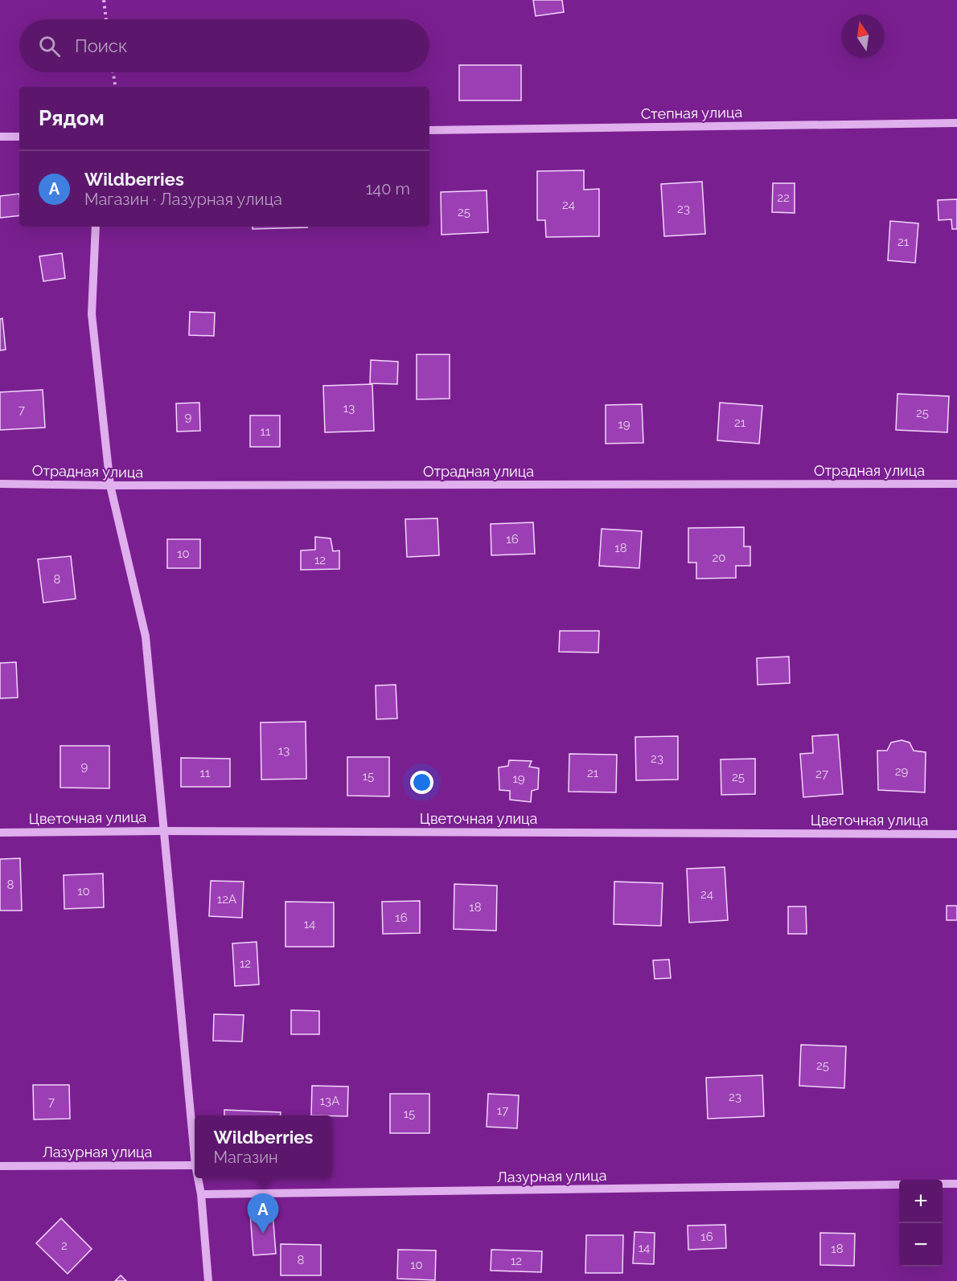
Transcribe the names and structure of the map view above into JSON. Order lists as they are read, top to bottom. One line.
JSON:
{"streets":{"street":["Степная улица","Отрадная улица","Цветочная улица","Лазурная улица"]},"house_numbers":["22","24","23","25","21","13","7","25","9","21","19","11","16","18","10","20","12","8","13","23","9","29","11","21","27","15","25","19","8","10","24","12А","18","16","14","12","25","23","13А","7","17","15","16","2","14","18","8","12","10"],"north":"top","page":{"search":"Поиск","heading":"Рядом","list":[{"mark":"A","name":"Wildberries","note":"Магазин · Лазурная улица","value":"140 m"}],"popup":["Wildberries","Магазин"],"map_buttons":["+","−"],"pins":"A"}}
